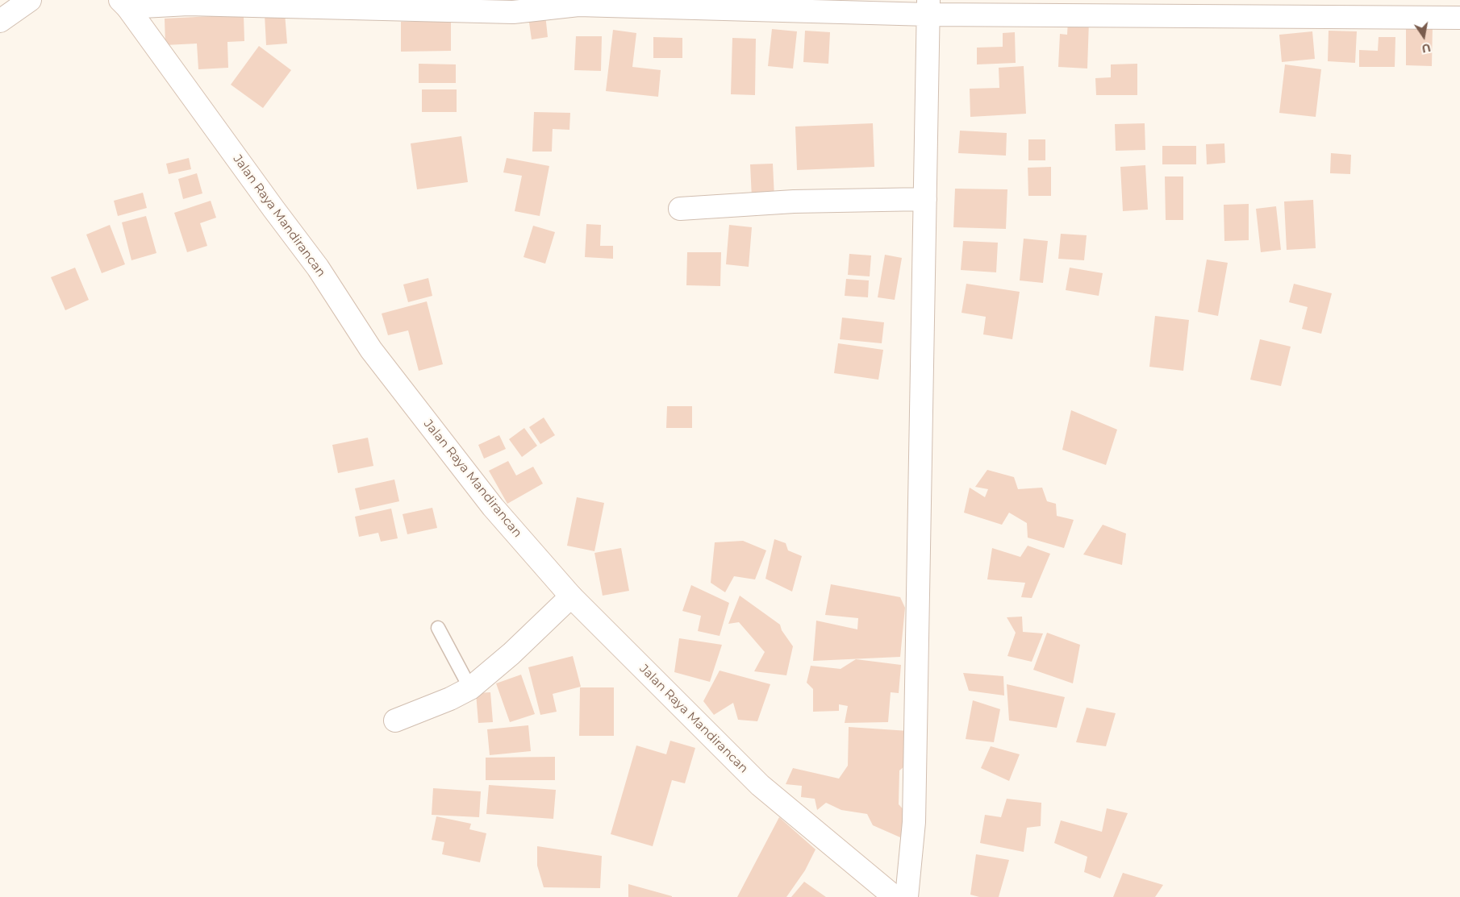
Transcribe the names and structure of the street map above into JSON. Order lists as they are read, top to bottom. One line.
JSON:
{"streets":{"street":["Jalan Raya Mandirancan"]},"north":"bottom"}
